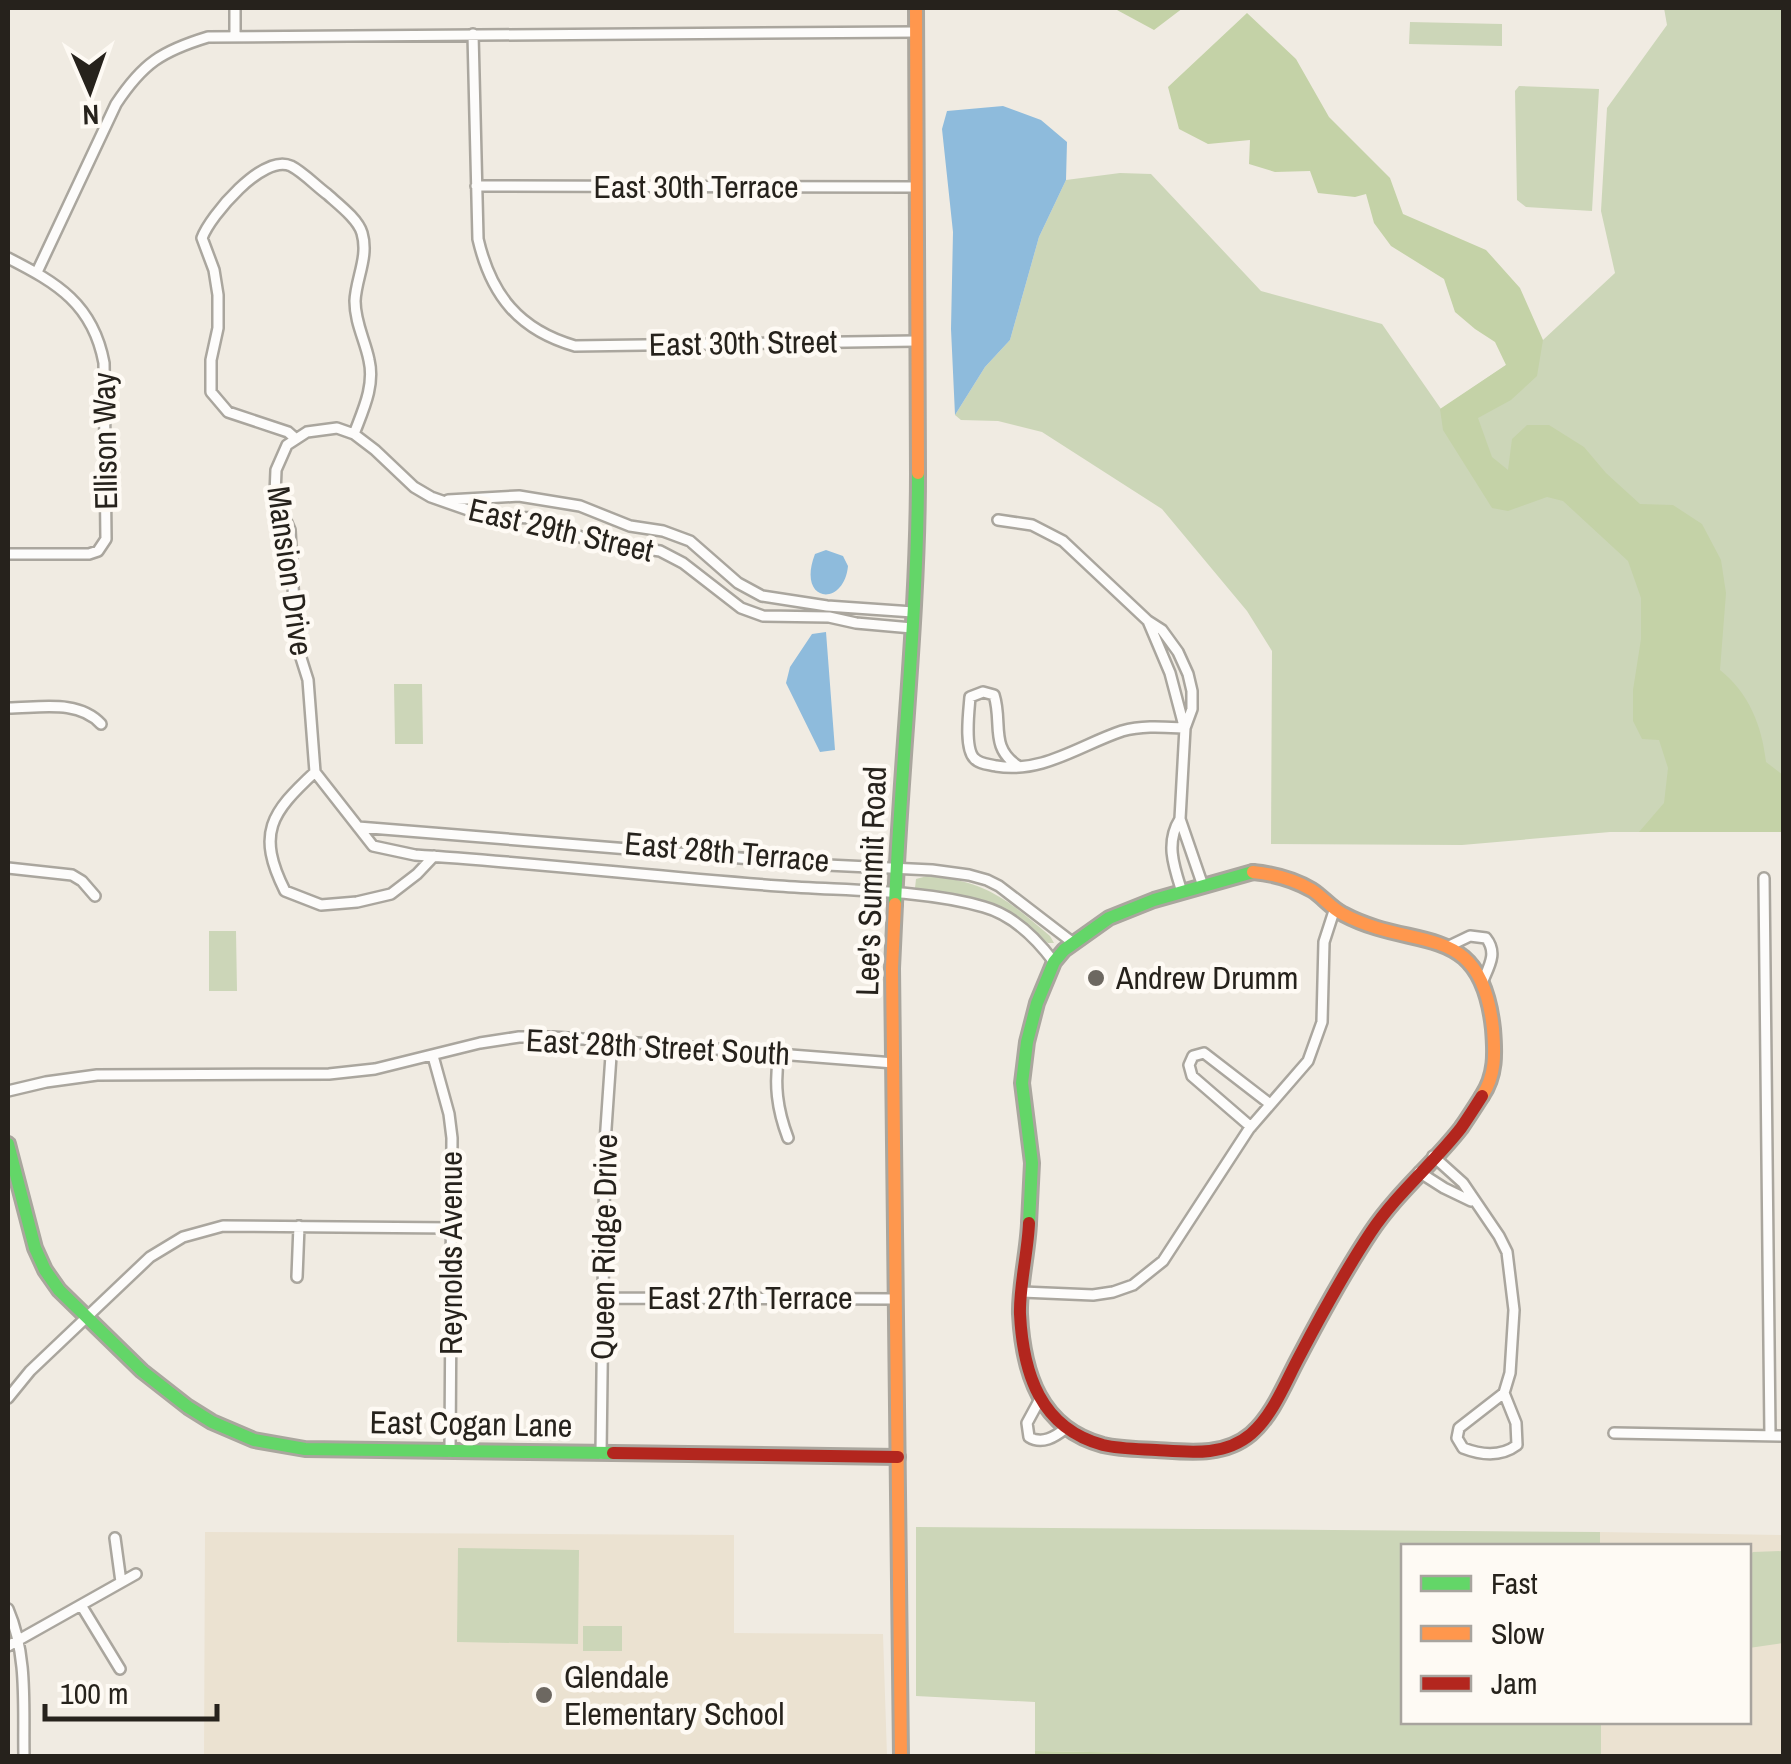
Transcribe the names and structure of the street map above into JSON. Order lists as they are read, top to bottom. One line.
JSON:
{"streets":{"street":["East 30th Terrace","East 30th Street","Ellison Way","East 29th Street","Mansion Drive","East 28th Terrace","Lee's Summit Road","East 28th Street South","Queen Ridge Drive","Reynolds Avenue","East 27th Terrace","East Cogan Lane"]},"crossings":[["East 30th Terrace","East 30th Street"],["East 30th Terrace","Lee's Summit Road"],["East 30th Street","Lee's Summit Road"],["East 29th Street","Mansion Drive"],["East 29th Street","Lee's Summit Road"],["Mansion Drive","East 28th Terrace"],["East 28th Terrace","Lee's Summit Road"],["Lee's Summit Road","East 28th Street South"],["Lee's Summit Road","East 27th Terrace"],["Lee's Summit Road","East Cogan Lane"],["East 28th Street South","Queen Ridge Drive"],["East 28th Street South","Reynolds Avenue"],["Queen Ridge Drive","East 27th Terrace"],["Queen Ridge Drive","East Cogan Lane"],["Reynolds Avenue","East Cogan Lane"]],"places":["Andrew Drumm","Glendale Elementary School"],"legend":["Fast","Slow","Jam"],"scale_bar":"100 m","north":"bottom"}
